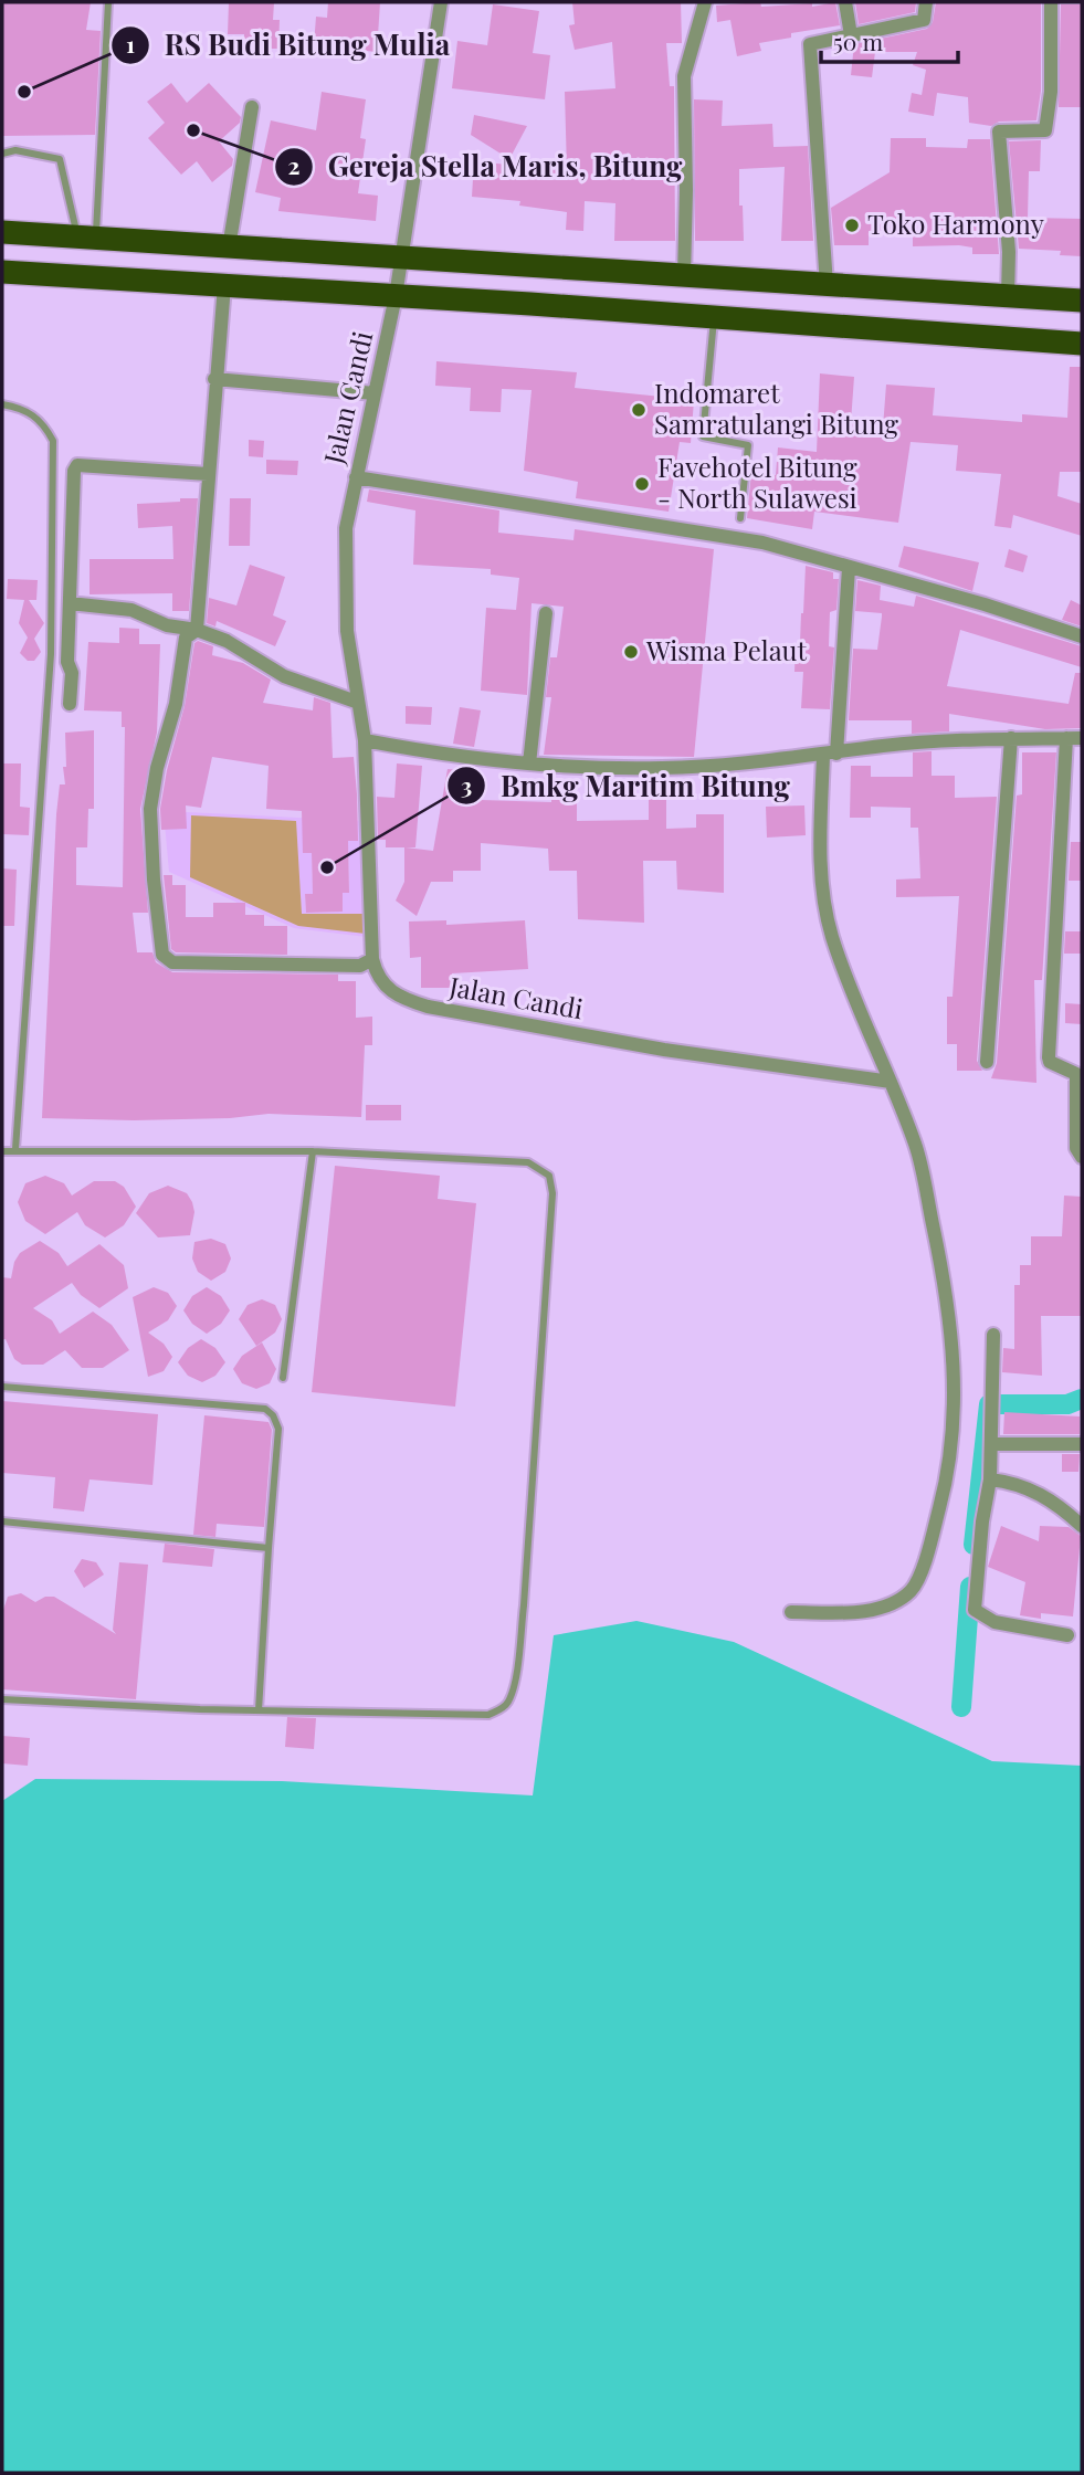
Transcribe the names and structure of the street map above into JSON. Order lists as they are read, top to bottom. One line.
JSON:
{"streets":{"street":["Jalan Candi"]},"places":["RS Budi Bitung Mulia","Gereja Stella Maris, Bitung","Toko Harmony","Indomaret Samratulangi Bitung","Favehotel Bitung - North Sulawesi","Wisma Pelaut","Bmkg Maritim Bitung"],"scale_bar":"50 m"}
